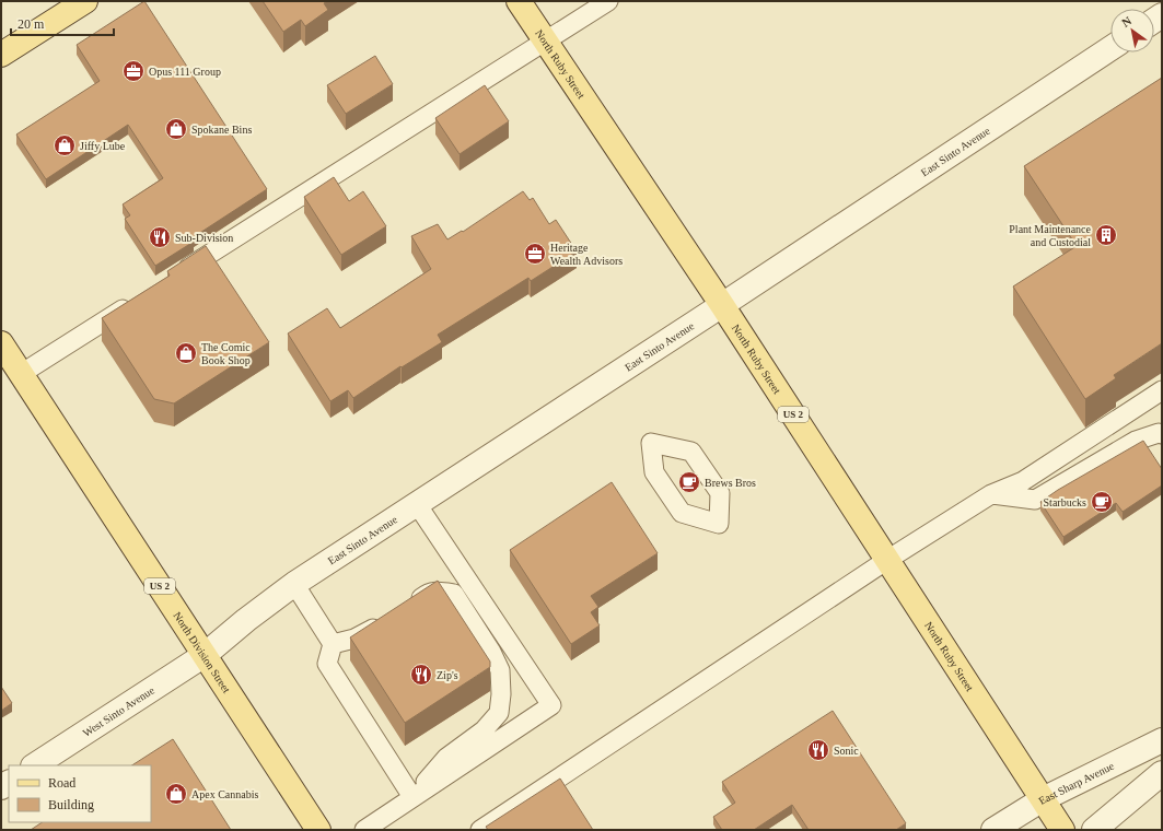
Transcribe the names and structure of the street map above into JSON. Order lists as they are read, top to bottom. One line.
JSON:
{"streets":{"main road":["North Ruby Street","US 2","North Division Street"],"street":["East Sinto Avenue","West Sinto Avenue","East Sharp Avenue"]},"crossings":[["North Ruby Street","East Sinto Avenue"],["North Ruby Street","East Sharp Avenue"],["East Sinto Avenue","North Division Street"],["East Sinto Avenue","West Sinto Avenue"],["North Division Street","West Sinto Avenue"]],"places":{"office":["Opus 111 Group","Heritage Wealth Advisors"],"shop":["Spokane Bins","Jiffy Lube","The Comic Book Shop","Apex Cannabis"],"building":["Plant Maintenance and Custodial"],"restaurant":["Sub-Division","Zip's","Sonic"],"cafe":["Brews Bros","Starbucks"]},"legend":["Road","Building"],"scale_bar":"20 m","north":"top left"}
